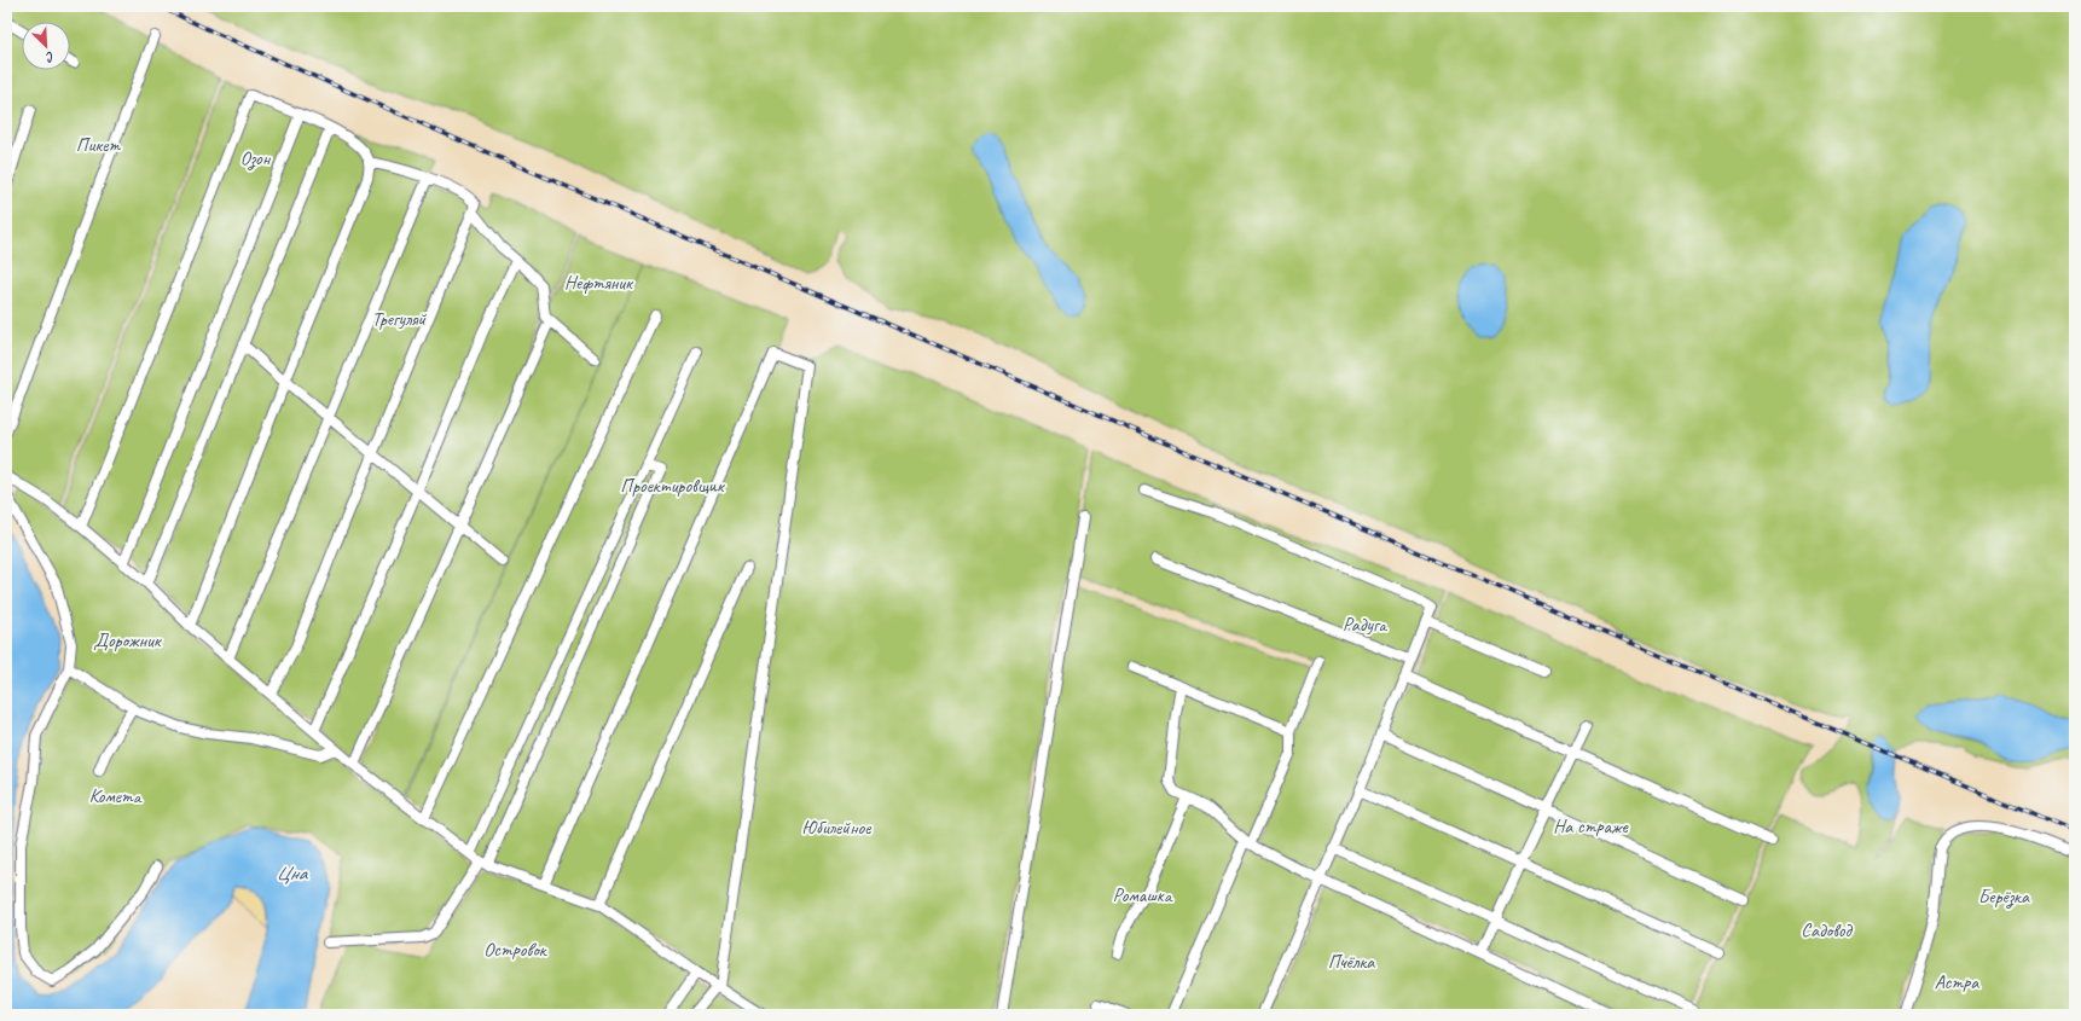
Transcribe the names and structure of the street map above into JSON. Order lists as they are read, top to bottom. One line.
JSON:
{"water":["Цна"],"parks":["Пикет","Озон","Нефтяник","Трегуляй","Проектировщик","Радуга","Дорожник","Комета","На страже","Юбилейное","Ромашка","Берёзка","Садовод","Островок","Пчёлка","Астра"],"north":"bottom right"}
